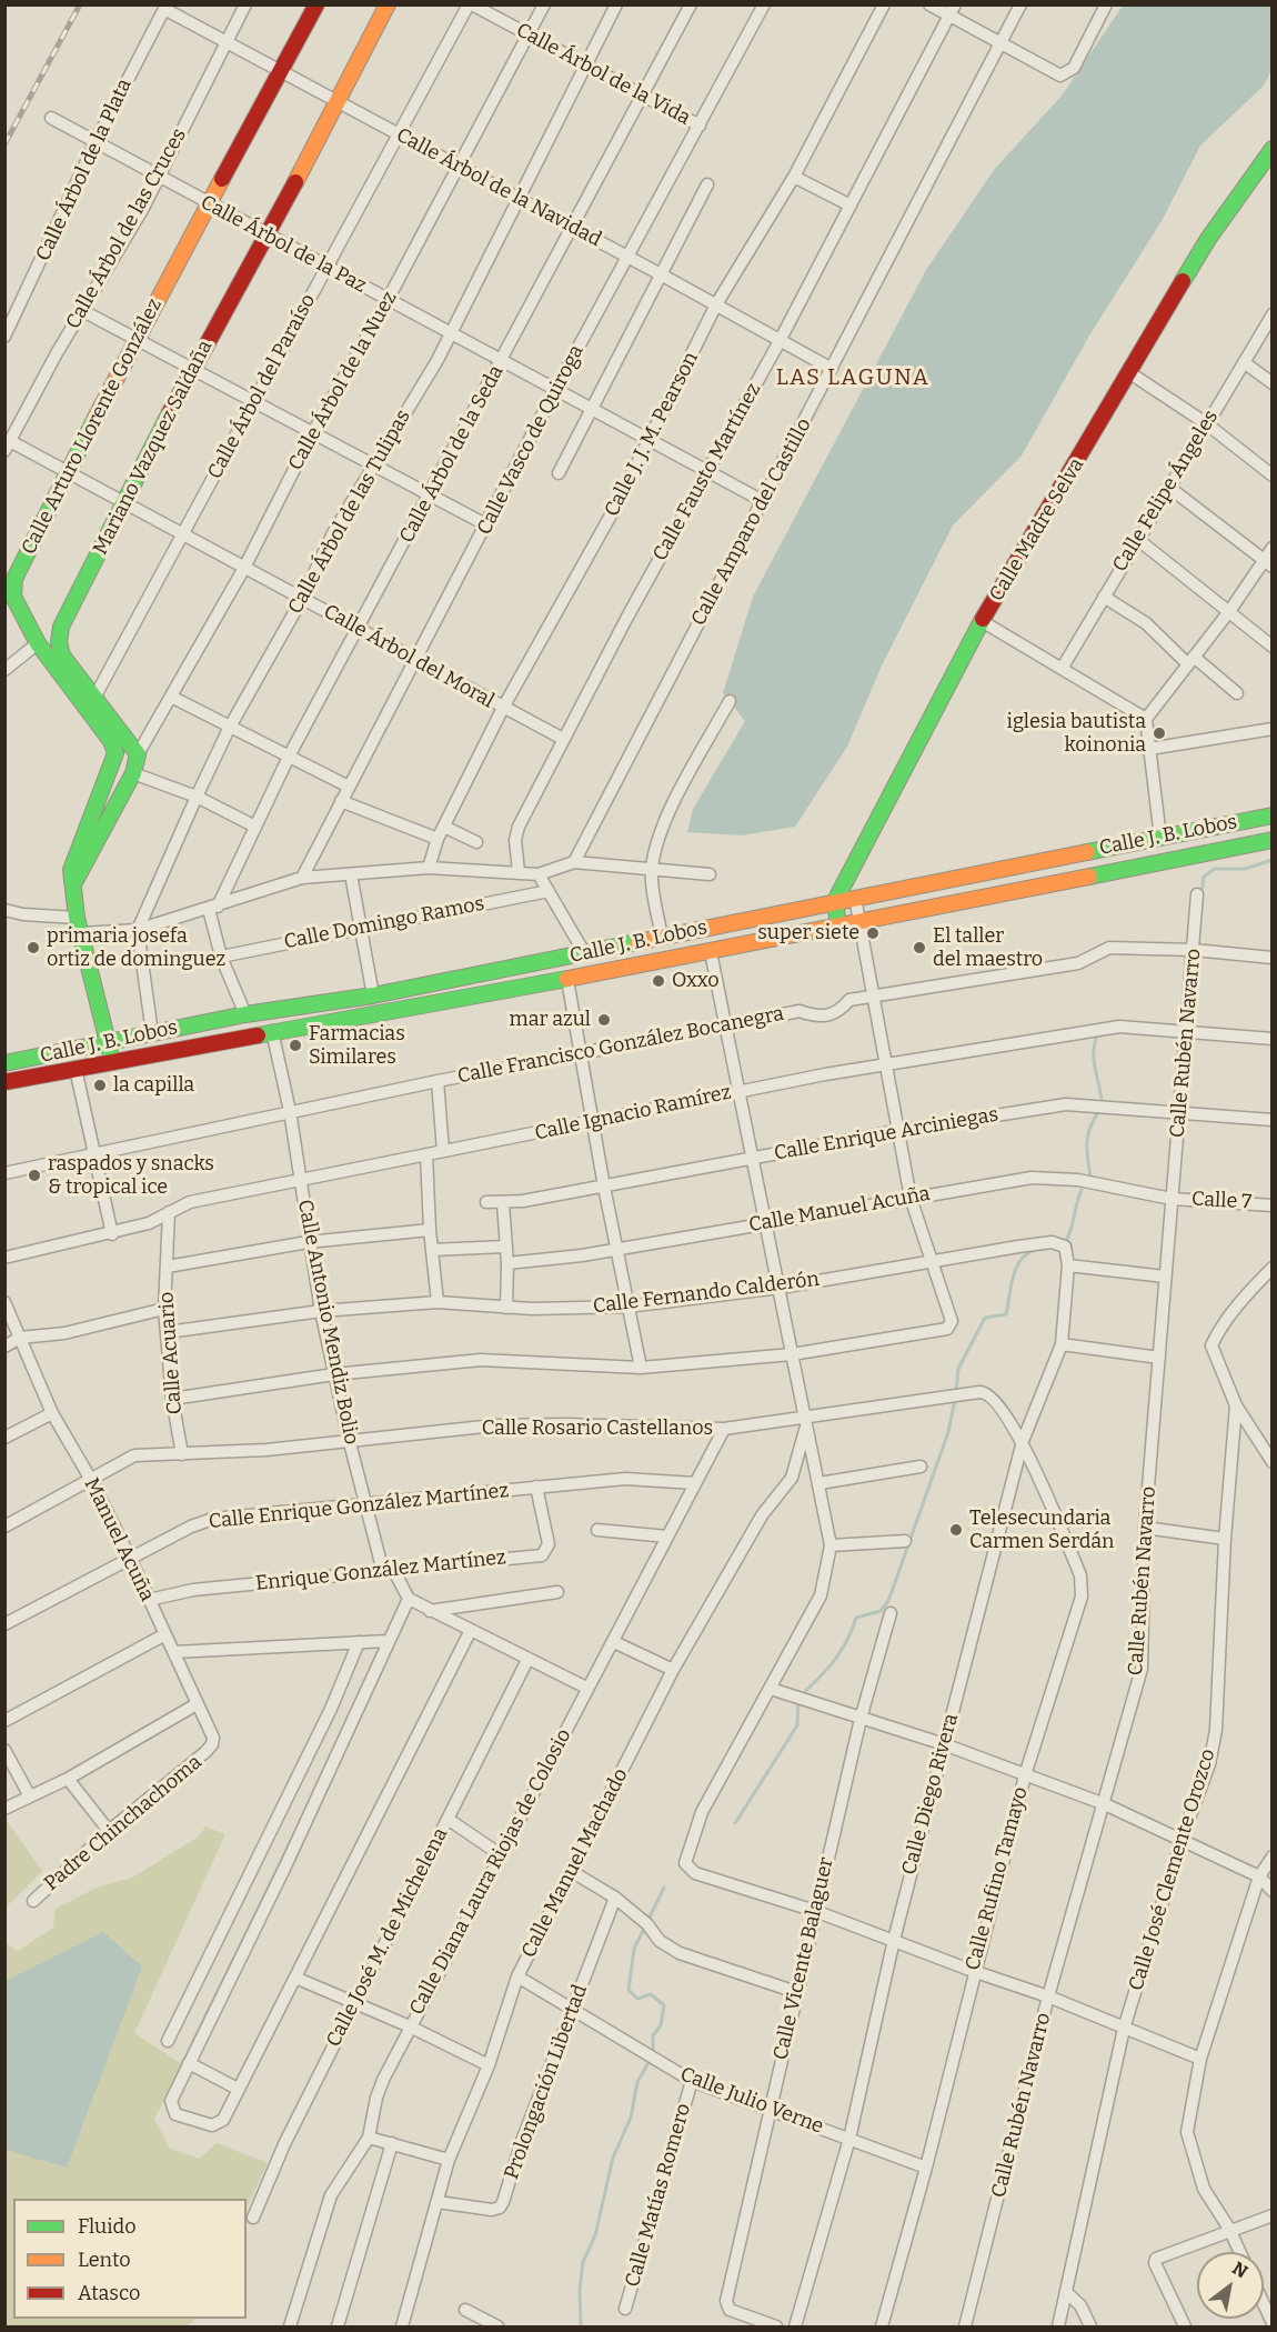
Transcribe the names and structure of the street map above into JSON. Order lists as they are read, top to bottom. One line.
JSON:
{"streets":{"street":["Calle Árbol de la Vida","Calle Árbol de la Plata","Calle Árbol de la Navidad","Calle Árbol de las Cruces","Calle Árbol de la Paz","Calle Árbol de la Nuez","Calle Árbol del Paraíso","Calle Arturo Llorente González","Calle J. J. M. Pearson","Calle Vasco de Quiroga","Mariano Vazquez Saldaña","Calle Árbol de la Seda","Calle Fausto Martínez","Calle Felipe Ángeles","Calle Árbol de las Tulipas","Calle Amparo del Castillo","Calle Madre Selva","Calle Árbol del Moral","Calle J. B. Lobos","Calle Domingo Ramos","Calle Rubén Navarro","Calle Francisco González Bocanegra","Calle Ignacio Ramírez","Calle Enrique Arciniegas","Calle 7","Calle Manuel Acuña","Calle Fernando Calderón","Calle Antonio Mendiz Bolio","Calle Acuario","Calle Rosario Castellanos","Calle Enrique González Martínez","Manuel Acuña","Enrique González Martínez","Calle Diego Rivera","Padre Chinchachoma","Calle Manuel Machado","Calle José Clemente Orozco","Calle Diana Laura Riojas de Colosio","Calle Rufino Tamayo","Calle José M. de Michelena","Calle Vicente Balaguer","Prolongación Libertad","Calle Julio Verne","Calle Matías Romero"]},"crossings":[["Calle Árbol de la Vida","Calle Árbol de la Nuez"],["Calle Árbol de la Vida","Calle Árbol del Paraíso"],["Calle Árbol de la Vida","Calle Vasco de Quiroga"],["Calle Árbol de la Vida","Calle Árbol de la Seda"],["Calle Árbol de la Vida","Calle Árbol de las Tulipas"],["Calle Árbol de la Plata","Calle Árbol de la Navidad"],["Calle Árbol de la Plata","Calle Árbol de la Paz"],["Calle Árbol de la Navidad","Calle Árbol de las Cruces"],["Calle Árbol de la Navidad","Calle Árbol de la Nuez"],["Calle Árbol de la Navidad","Calle Árbol del Paraíso"],["Calle Árbol de la Navidad","Calle Arturo Llorente González"],["Calle Árbol de la Navidad","Calle J. J. M. Pearson"],["Calle Árbol de la Navidad","Calle Vasco de Quiroga"],["Calle Árbol de la Navidad","Mariano Vazquez Saldaña"],["Calle Árbol de la Navidad","Calle Árbol de la Seda"],["Calle Árbol de la Navidad","Calle Fausto Martínez"],["Calle Árbol de la Navidad","Calle Árbol de las Tulipas"],["Calle Árbol de la Navidad","Calle Amparo del Castillo"],["Calle Árbol de las Cruces","Calle Árbol de la Paz"],["Calle Árbol de las Cruces","Calle Árbol del Moral"],["Calle Árbol de la Paz","Calle Árbol de la Nuez"],["Calle Árbol de la Paz","Calle Árbol del Paraíso"],["Calle Árbol de la Paz","Calle Arturo Llorente González"],["Calle Árbol de la Paz","Calle J. J. M. Pearson"],["Calle Árbol de la Paz","Calle Vasco de Quiroga"],["Calle Árbol de la Paz","Mariano Vazquez Saldaña"],["Calle Árbol de la Paz","Calle Árbol de la Seda"],["Calle Árbol de la Paz","Calle Fausto Martínez"],["Calle Árbol de la Paz","Calle Árbol de las Tulipas"],["Calle Árbol de la Paz","Calle Amparo del Castillo"],["Calle Árbol de la Nuez","Mariano Vazquez Saldaña"],["Calle Árbol de la Nuez","Calle Árbol del Moral"],["Calle Árbol del Paraíso","Mariano Vazquez Saldaña"],["Calle Árbol del Paraíso","Calle Árbol del Moral"],["Calle Arturo Llorente González","Calle Árbol del Moral"],["Calle J. J. M. Pearson","Calle Árbol del Moral"],["Calle Vasco de Quiroga","Calle Árbol del Moral"],["Mariano Vazquez Saldaña","Calle Árbol del Moral"],["Calle Árbol de la Seda","Calle Árbol del Moral"],["Calle Fausto Martínez","Calle Árbol del Moral"],["Calle Árbol de las Tulipas","Calle Árbol del Moral"],["Calle Madre Selva","Calle J. B. Lobos"],["Calle J. B. Lobos","Calle Antonio Mendiz Bolio"],["Calle J. B. Lobos","Calle Manuel Machado"],["Calle Rubén Navarro","Calle Francisco González Bocanegra"],["Calle Rubén Navarro","Calle Ignacio Ramírez"],["Calle Rubén Navarro","Calle Enrique Arciniegas"],["Calle Rubén Navarro","Calle 7"],["Calle Rubén Navarro","Calle Manuel Acuña"],["Calle Francisco González Bocanegra","Calle Antonio Mendiz Bolio"],["Calle Francisco González Bocanegra","Calle Manuel Machado"],["Calle Ignacio Ramírez","Calle Antonio Mendiz Bolio"],["Calle Ignacio Ramírez","Calle Acuario"],["Calle Ignacio Ramírez","Calle Manuel Machado"],["Calle Enrique Arciniegas","Calle Manuel Machado"],["Calle 7","Calle Manuel Acuña"],["Calle Manuel Acuña","Calle Manuel Machado"],["Calle Fernando Calderón","Calle Antonio Mendiz Bolio"],["Calle Fernando Calderón","Calle Acuario"],["Calle Fernando Calderón","Calle Diego Rivera"],["Calle Fernando Calderón","Calle Manuel Machado"],["Calle Antonio Mendiz Bolio","Calle Rosario Castellanos"],["Calle Antonio Mendiz Bolio","Calle Enrique González Martínez"],["Calle Antonio Mendiz Bolio","Enrique González Martínez"],["Calle Acuario","Calle Rosario Castellanos"],["Calle Rosario Castellanos","Manuel Acuña"],["Calle Rosario Castellanos","Calle Diego Rivera"],["Calle Rosario Castellanos","Calle Manuel Machado"],["Calle Rosario Castellanos","Calle Diana Laura Riojas de Colosio"],["Calle Rosario Castellanos","Calle Rufino Tamayo"],["Calle Enrique González Martínez","Manuel Acuña"],["Calle Enrique González Martínez","Enrique González Martínez"],["Calle Enrique González Martínez","Calle Diana Laura Riojas de Colosio"],["Manuel Acuña","Enrique González Martínez"],["Manuel Acuña","Padre Chinchachoma"],["Calle Diego Rivera","Calle Rufino Tamayo"],["Calle Diego Rivera","Calle Julio Verne"],["Calle Manuel Machado","Calle Vicente Balaguer"],["Calle Manuel Machado","Prolongación Libertad"],["Calle Manuel Machado","Calle Julio Verne"],["Calle Rufino Tamayo","Calle Julio Verne"],["Calle Vicente Balaguer","Calle Julio Verne"],["Prolongación Libertad","Calle Julio Verne"],["Calle Julio Verne","Calle Matías Romero"]],"districts":["LAS LAGUNA"],"places":["iglesia bautista koinonia","super siete","primaria josefa ortiz de dominguez","El taller del maestro","Oxxo","mar azul","Farmacias Similares","la capilla","raspados y snacks & tropical ice","Telesecundaria Carmen Serdán"],"legend":["Fluido","Lento","Atasco"],"north":"top right"}
